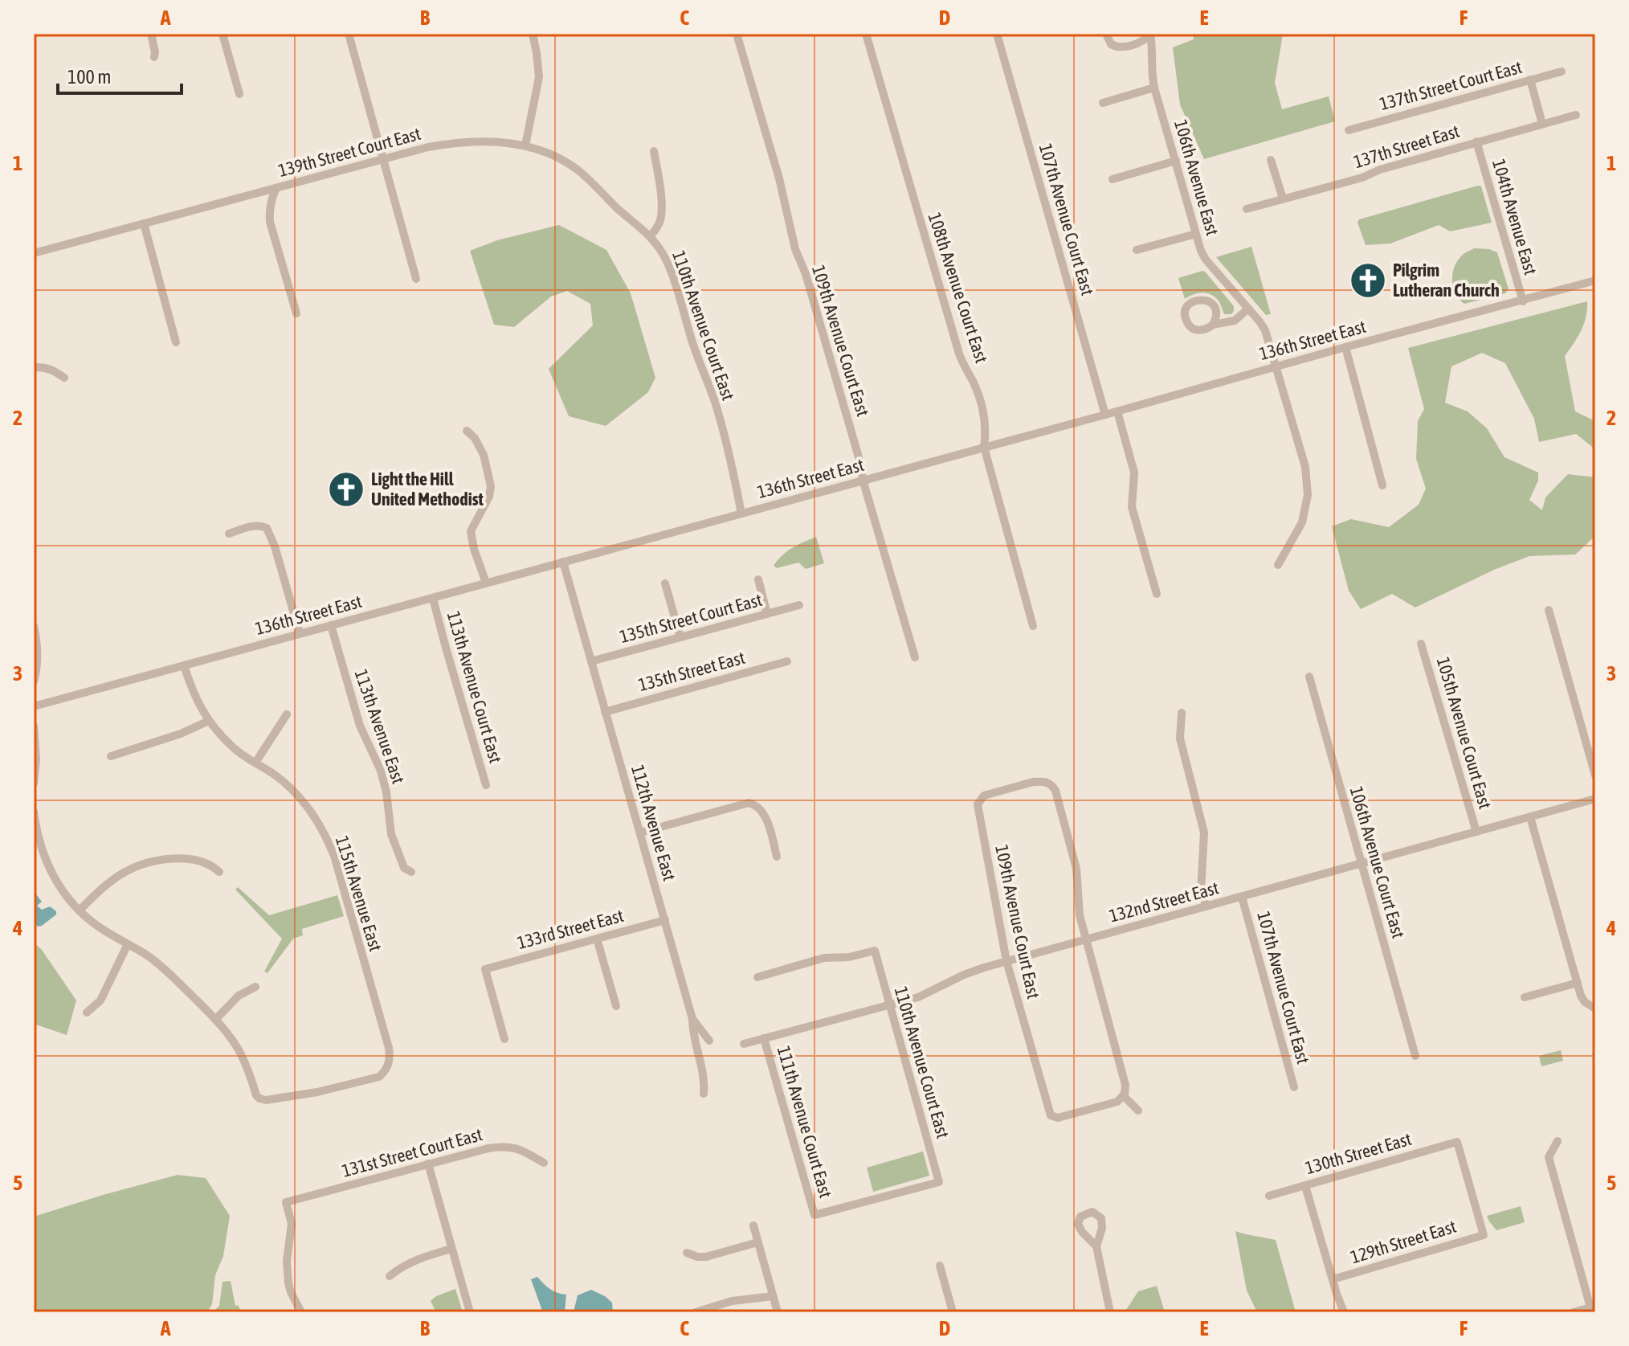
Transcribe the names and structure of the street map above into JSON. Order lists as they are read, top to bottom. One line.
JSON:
{"streets":{"street":["137th Street Court East","137th Street East","139th Street Court East","106th Avenue East","104th Avenue East","107th Avenue Court East","108th Avenue Court East","110th Avenue Court East","136th Street East","109th Avenue Court East","135th Street Court East","135th Street East","113th Avenue Court East","113th Avenue East","105th Avenue Court East","112th Avenue East","106th Avenue Court East","115th Avenue East","132nd Street East","133rd Street East","111th Avenue Court East","131st Street Court East","130th Street East","129th Street East"]},"crossings":[["137th Street East","104th Avenue East"],["139th Street Court East","110th Avenue Court East"],["106th Avenue East","136th Street East"],["104th Avenue East","136th Street East"],["107th Avenue Court East","136th Street East"],["107th Avenue Court East","132nd Street East"],["108th Avenue Court East","136th Street East"],["110th Avenue Court East","136th Street East"],["110th Avenue Court East","132nd Street East"],["110th Avenue Court East","111th Avenue Court East"],["136th Street East","109th Avenue Court East"],["136th Street East","113th Avenue Court East"],["136th Street East","113th Avenue East"],["136th Street East","112th Avenue East"],["136th Street East","115th Avenue East"],["109th Avenue Court East","132nd Street East"],["135th Street Court East","112th Avenue East"],["135th Street East","112th Avenue East"],["105th Avenue Court East","132nd Street East"],["112th Avenue East","133rd Street East"],["106th Avenue Court East","132nd Street East"],["132nd Street East","111th Avenue Court East"],["130th Street East","129th Street East"]],"places":{"church":["Pilgrim Lutheran Church","Light the Hill United Methodist"]},"scale_bar":"100 m","grid":{"columns":["A","B","C","D","E","F"],"rows":["1","2","3","4","5"]}}
